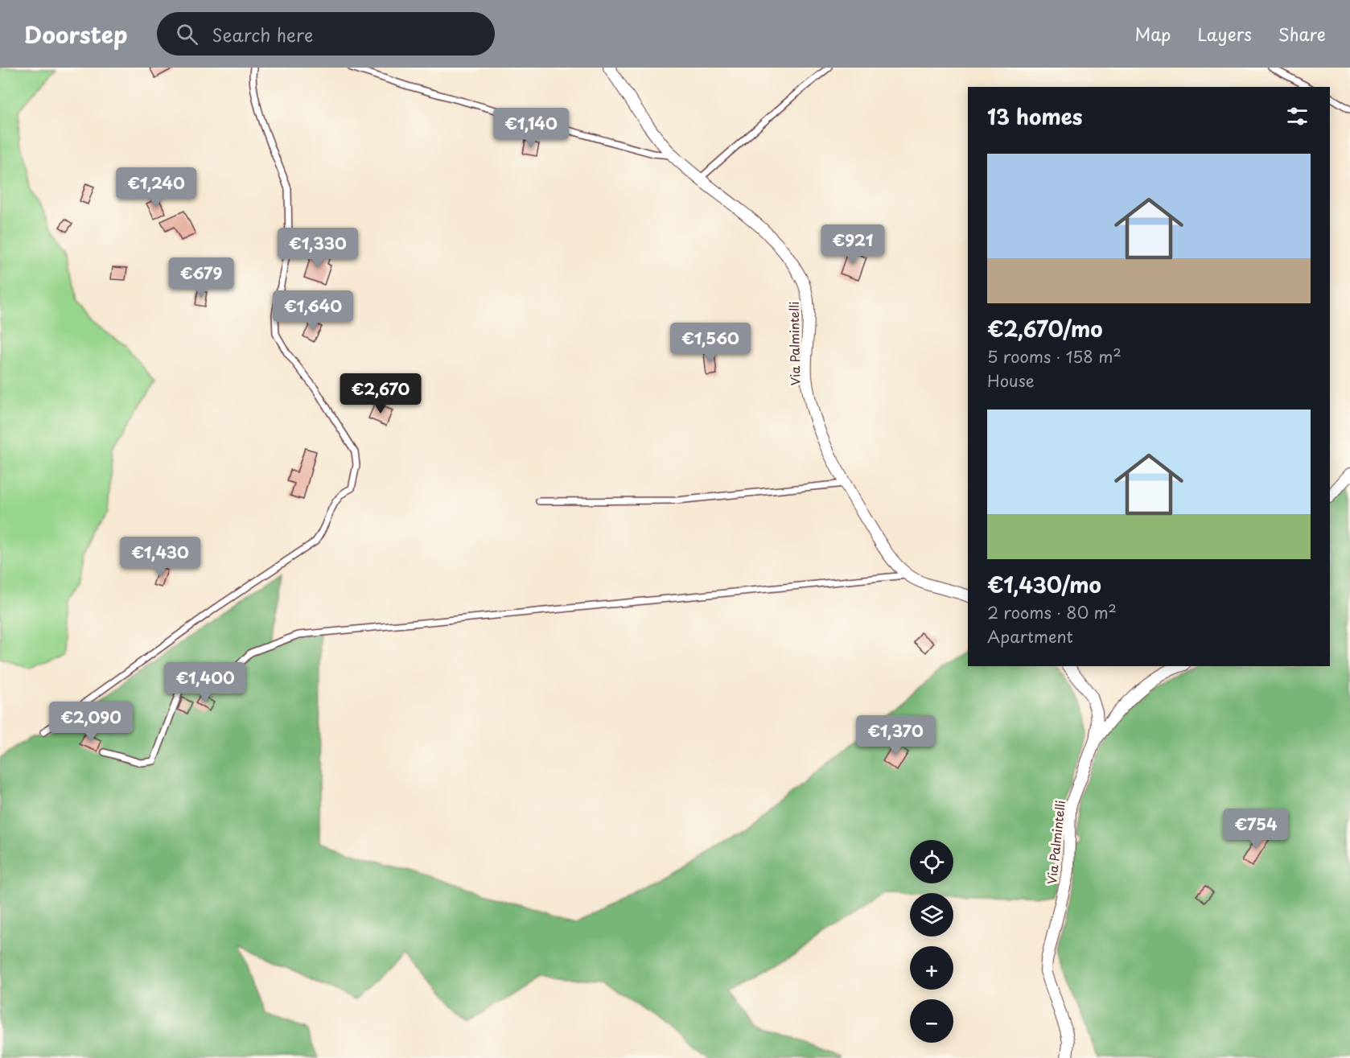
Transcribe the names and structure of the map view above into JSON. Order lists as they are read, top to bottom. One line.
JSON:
{"streets":{"street":["Via Palmintelli"]},"page":{"header":"Doorstep","search":"Search here","nav":["Map","Layers","Share"],"heading":"13 homes","price":["€1,140","€1,240","€921","€1,330","€679","€1,640","€1,560","€2,670","€1,430","€1,400","€2,090","€1,370","€754"],"list":[{"name":"€2,670/mo","note":"5 rooms · 158 m² · House"},{"name":"€1,430/mo","note":"2 rooms · 80 m² · Apartment"}],"map_buttons":["+","−"]}}
